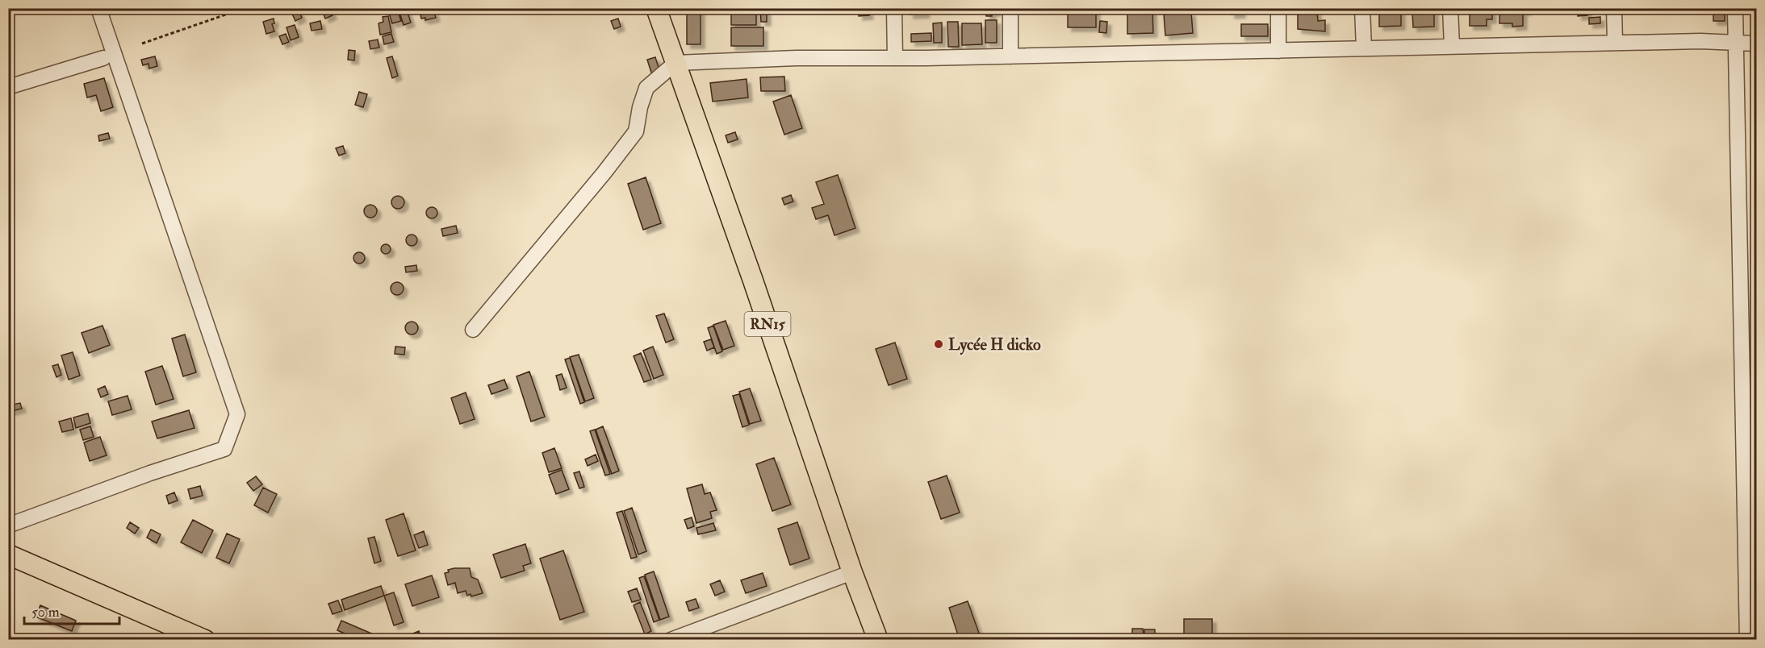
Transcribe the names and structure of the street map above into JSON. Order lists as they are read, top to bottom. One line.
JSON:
{"streets":{"main road":["RN15"]},"places":["Lycée H dicko"],"scale_bar":"50 m"}
